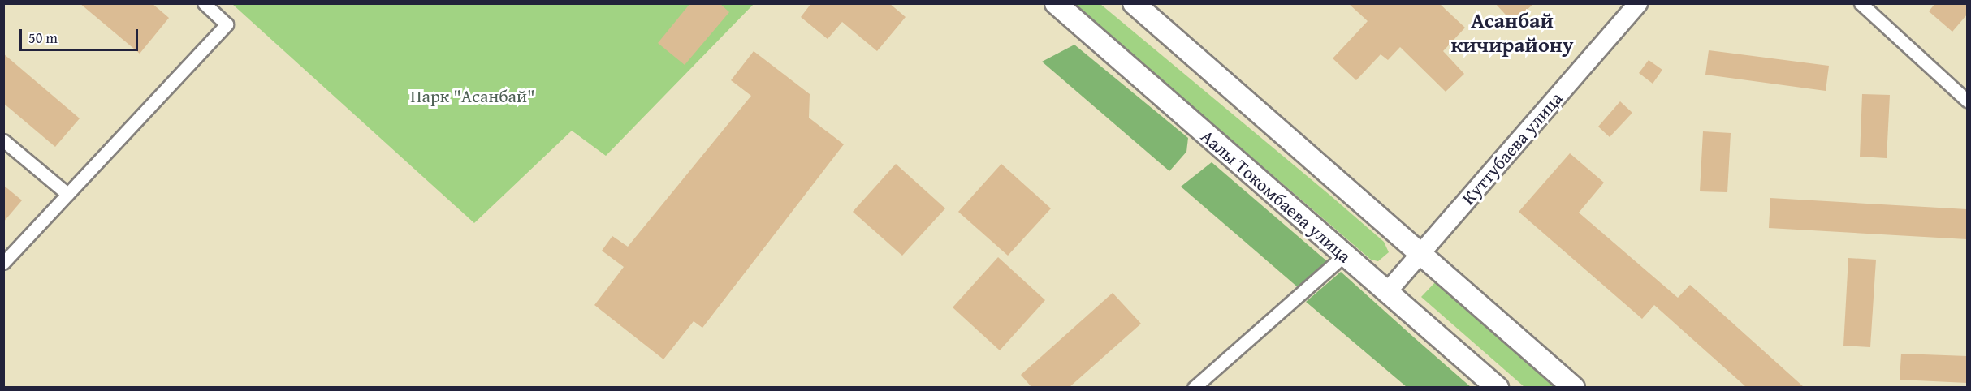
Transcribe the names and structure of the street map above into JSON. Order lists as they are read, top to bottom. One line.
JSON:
{"streets":{"main road":["Куттубаева улица","Аалы Токомбаева улица"]},"crossings":[["Куттубаева улица","Аалы Токомбаева улица"]],"districts":["Асанбай кичирайону"],"parks":["Парк \"Асанбай\""],"scale_bar":"50 m"}
